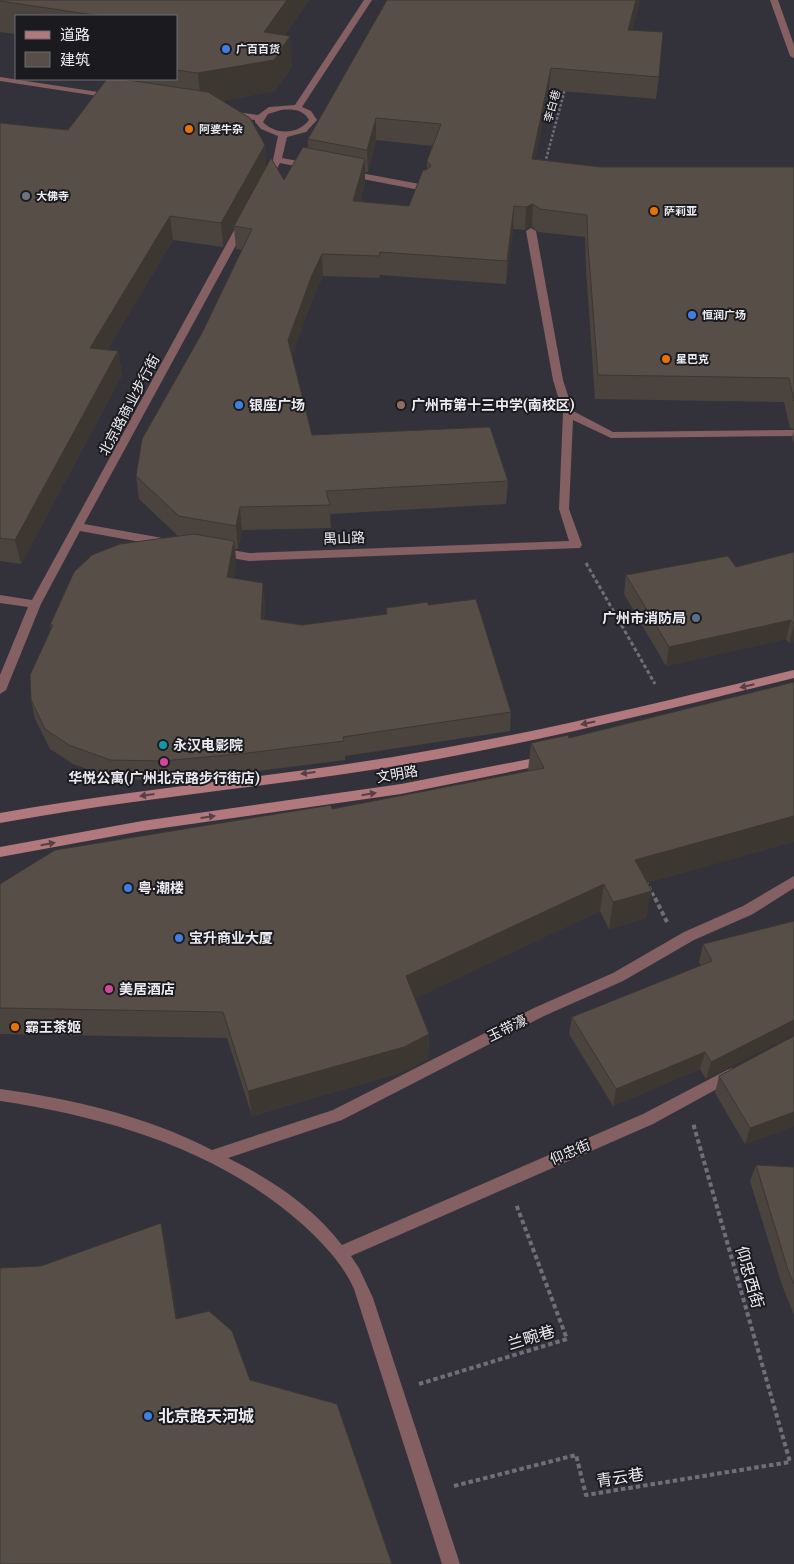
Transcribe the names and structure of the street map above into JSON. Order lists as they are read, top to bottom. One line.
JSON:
{"streets":{"main road":["文明路"],"street":["北京路商业步行街","禺山路","玉带濠","仰忠街"],"path":["李白巷","仰忠西街","兰畹巷","青云巷"]},"crossings":[["仰忠街","仰忠西街"],["仰忠街","兰畹巷"],["仰忠西街","青云巷"]],"places":["广百百货","阿婆牛杂","大佛寺","萨莉亚","恒润广场","星巴克","银座广场","广州市第十三中学(南校区)","广州市消防局","永汉电影院","华悦公寓(广州北京路步行街店)","粤·潮楼","宝升商业大厦","美居酒店","霸王茶姬","北京路天河城"],"legend":["道路","建筑"]}
